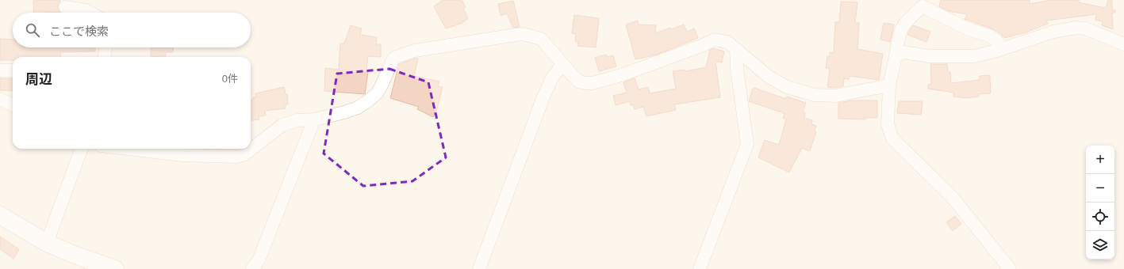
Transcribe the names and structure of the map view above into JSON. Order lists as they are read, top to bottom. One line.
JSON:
{"page":{"search":"ここで検索","heading":["周辺","0件"],"map_buttons":["+","−"]}}
